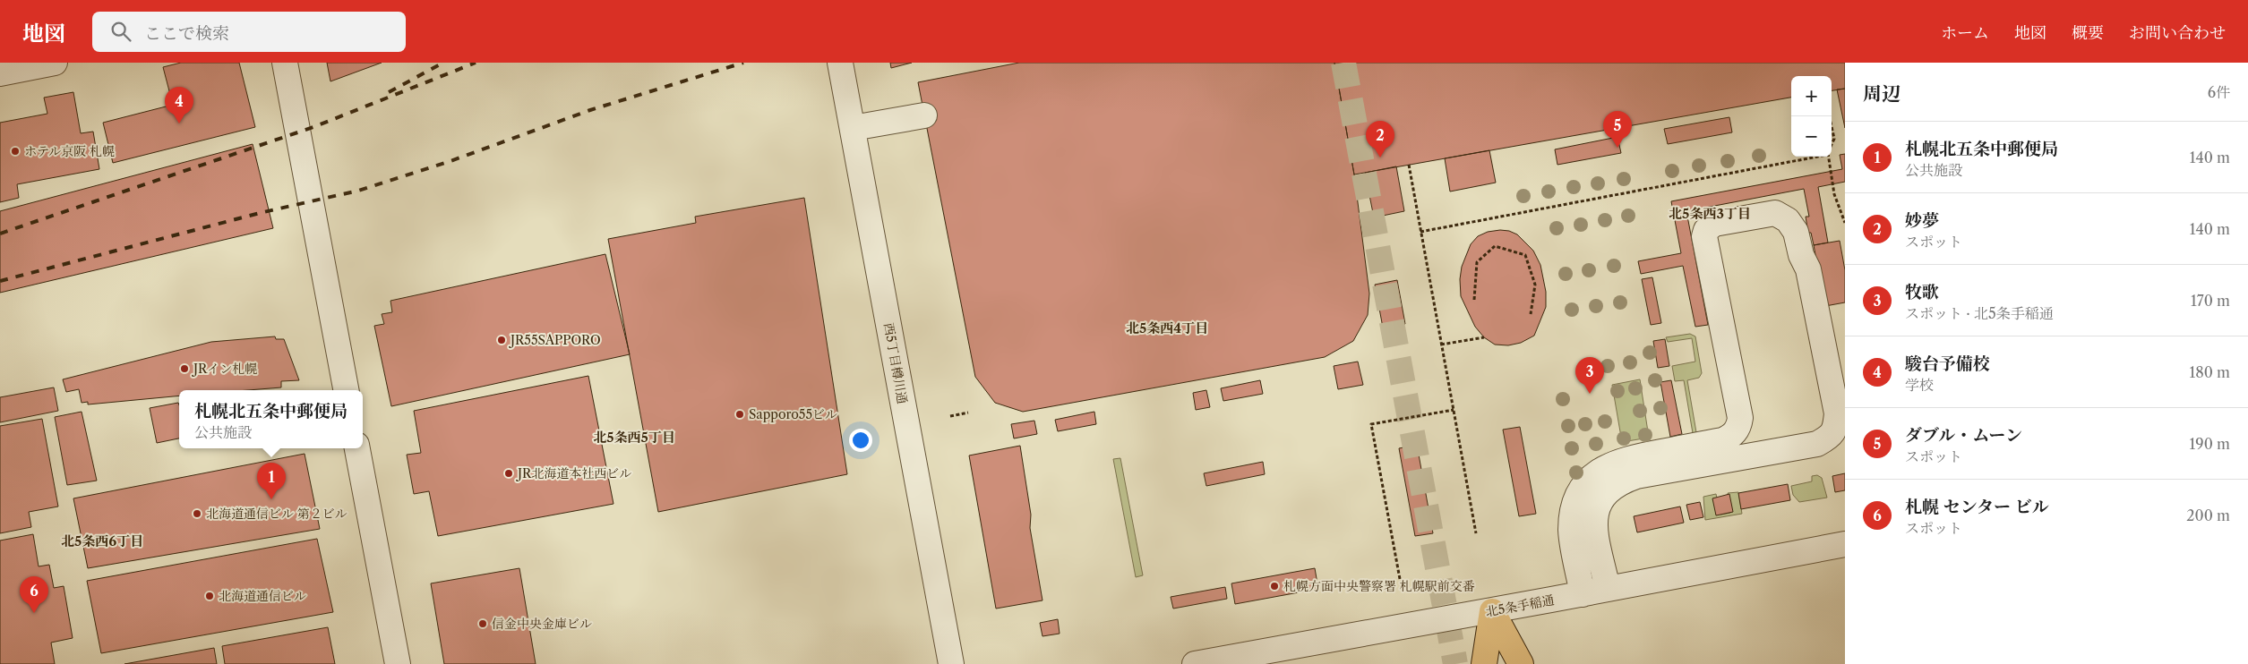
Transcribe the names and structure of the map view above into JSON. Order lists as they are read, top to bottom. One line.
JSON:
{"streets":{"street":["西5丁目樽川通","北5条手稲通"]},"districts":["北5条西3丁目","北5条西4丁目","北5条西5丁目","北5条西6丁目"],"places":["ホテル京阪 札幌","JR55SAPPORO","JRイン札幌","Sapporo55ビル","JR北海道本社西ビル","北海道通信ビル 第２ビル","札幌方面中央警察署 札幌駅前交番","北海道通信ビル","信金中央金庫ビル"],"page":{"header":"地図","search":"ここで検索","nav":["ホーム","地図","概要","お問い合わせ"],"heading":["周辺","6件"],"map_buttons":["+","−"],"pins":["4","5","2","3","1","6"],"list":[{"mark":"1","name":"札幌北五条中郵便局","note":"公共施設","value":"140 m"},{"mark":"2","name":"妙夢","note":"スポット","value":"140 m"},{"mark":"3","name":"牧歌","note":"スポット · 北5条手稲通","value":"170 m"},{"mark":"4","name":"駿台予備校","note":"学校","value":"180 m"},{"mark":"5","name":"ダブル・ムーン","note":"スポット","value":"190 m"},{"mark":"6","name":"札幌 センター ビル","note":"スポット","value":"200 m"}],"popup":["札幌北五条中郵便局","公共施設"]}}
